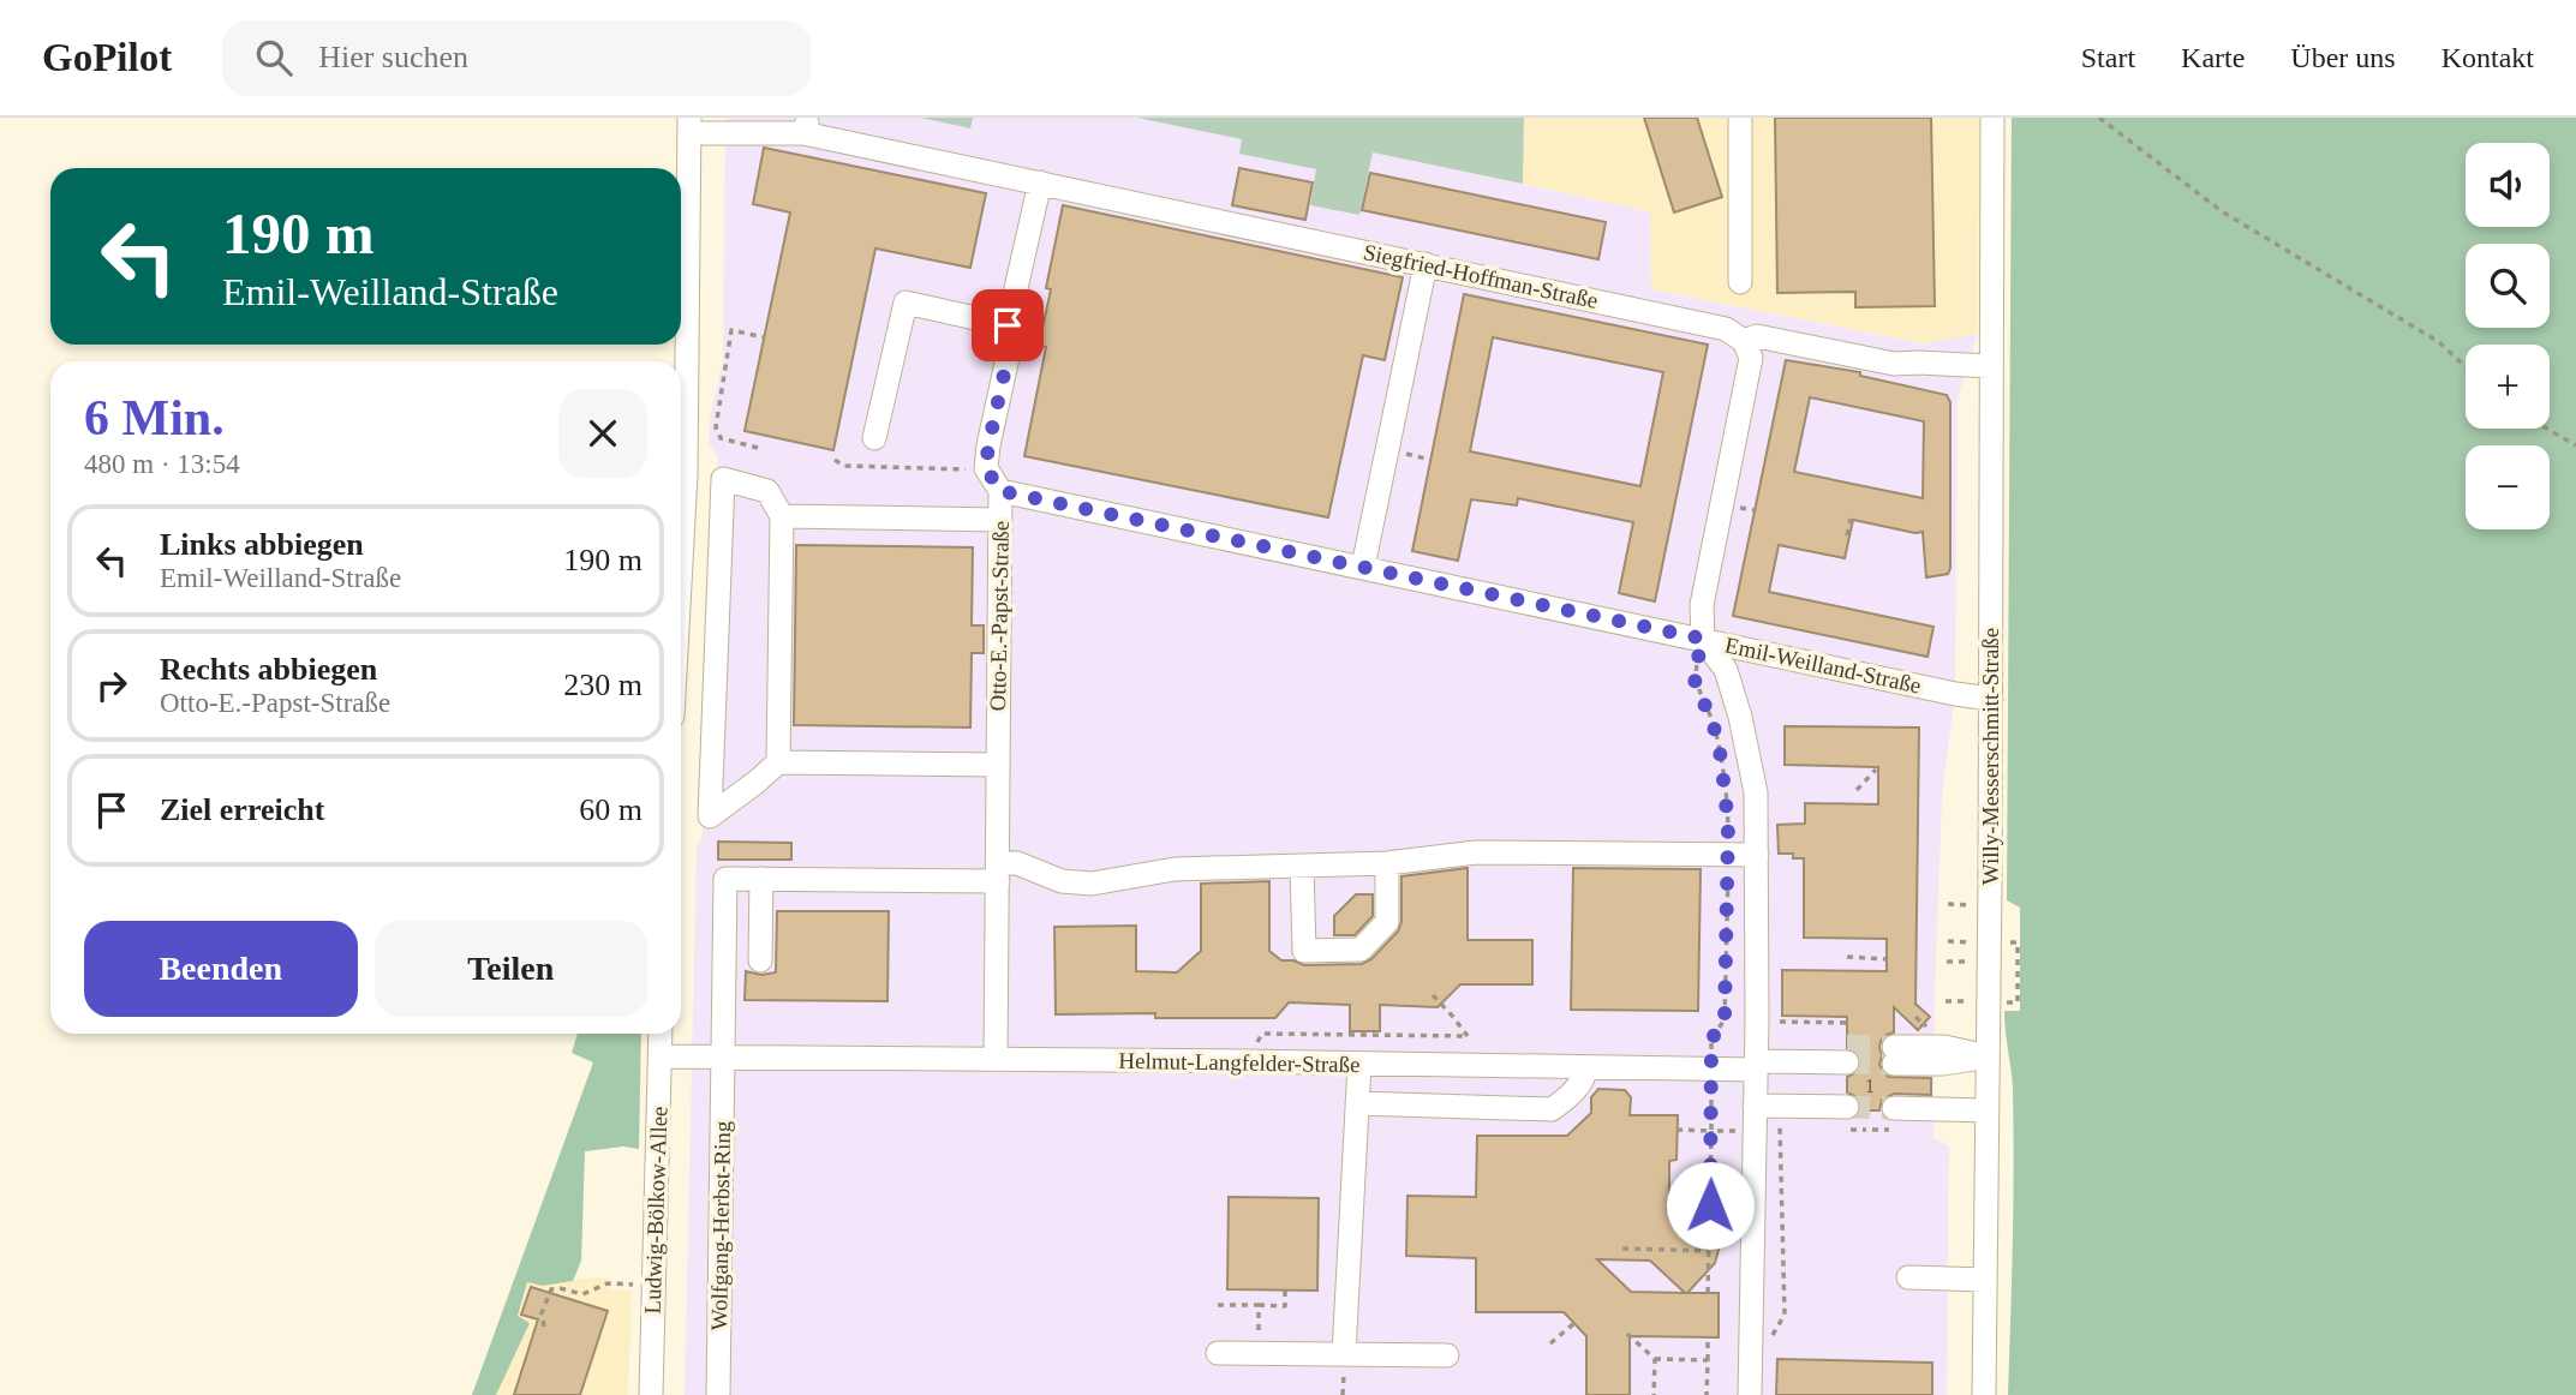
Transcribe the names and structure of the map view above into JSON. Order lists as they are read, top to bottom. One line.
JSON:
{"streets":{"street":["Siegfried-Hoffman-Straße","Otto-E.-Papst-Straße","Emil-Weilland-Straße","Willy-Messerschmitt-Straße","Helmut-Langfelder-Straße","Ludwig-Bölkow-Allee","Wolfgang-Herbst-Ring"]},"crossings":[["Siegfried-Hoffman-Straße","Willy-Messerschmitt-Straße"],["Otto-E.-Papst-Straße","Emil-Weilland-Straße"],["Otto-E.-Papst-Straße","Helmut-Langfelder-Straße"],["Emil-Weilland-Straße","Willy-Messerschmitt-Straße"],["Helmut-Langfelder-Straße","Ludwig-Bölkow-Allee"],["Helmut-Langfelder-Straße","Wolfgang-Herbst-Ring"]],"house_numbers":["1"],"page":{"header":"GoPilot","search":"Hier suchen","nav":["Start","Karte","Über uns","Kontakt"],"map_buttons":["+","−"],"turn":["190 m","Emil-Weilland-Straße"],"heading":["6 Min.","480 m · 13:54"],"list":[{"name":"Links abbiegen","note":"Emil-Weilland-Straße","value":"190 m"},{"name":"Rechts abbiegen","note":"Otto-E.-Papst-Straße","value":"230 m"},{"name":"Ziel erreicht","value":"60 m"}],"buttons":["Beenden","Teilen"]}}
